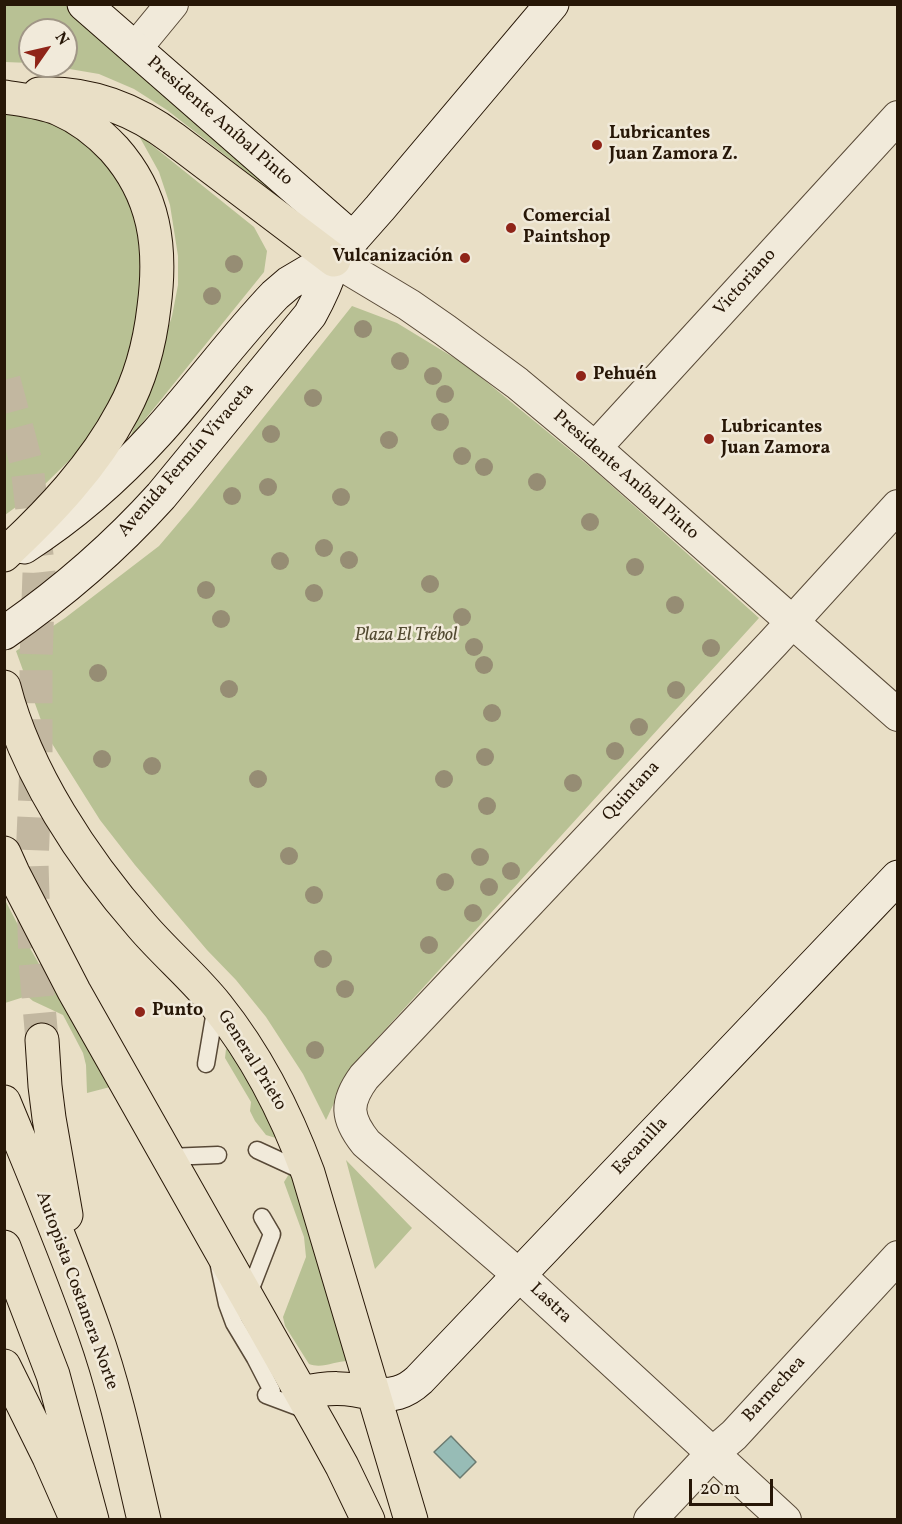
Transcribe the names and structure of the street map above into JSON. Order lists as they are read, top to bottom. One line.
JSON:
{"streets":{"main road":["Presidente Aníbal Pinto","Avenida Fermín Vivaceta","General Prieto","Escanilla","Autopista Costanera Norte"],"street":["Victoriano","Quintana","Lastra","Barnechea"]},"crossings":[["Presidente Aníbal Pinto","Victoriano"],["Presidente Aníbal Pinto","Avenida Fermín Vivaceta"],["Presidente Aníbal Pinto","Quintana"],["Quintana","Lastra"],["General Prieto","Escanilla"],["Escanilla","Lastra"],["Lastra","Barnechea"]],"parks":["Plaza El Trébol"],"places":["Lubricantes Juan Zamora Z.","Comercial Paintshop","Vulcanización","Pehuén","Lubricantes Juan Zamora","Punto"],"scale_bar":"20 m","north":"top right"}
